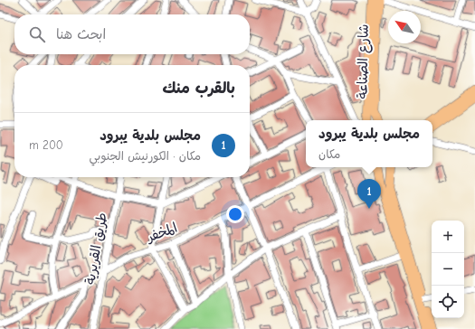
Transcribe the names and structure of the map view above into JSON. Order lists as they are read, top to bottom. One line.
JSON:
{"streets":{"main road":["شارع الصناعة"],"street":["المخفر","طريق القريرية"]},"crossings":[["المخفر","طريق القريرية"]],"north":"top left","page":{"search":"ابحث هنا","heading":"بالقرب منك","list":[{"mark":"1","name":"مجلس بلدية يبرود","note":"مكان · الكورنيش الجنوبي","value":"200 m"}],"popup":["مجلس بلدية يبرود","مكان"],"pins":"1","map_buttons":["+","−"]}}
